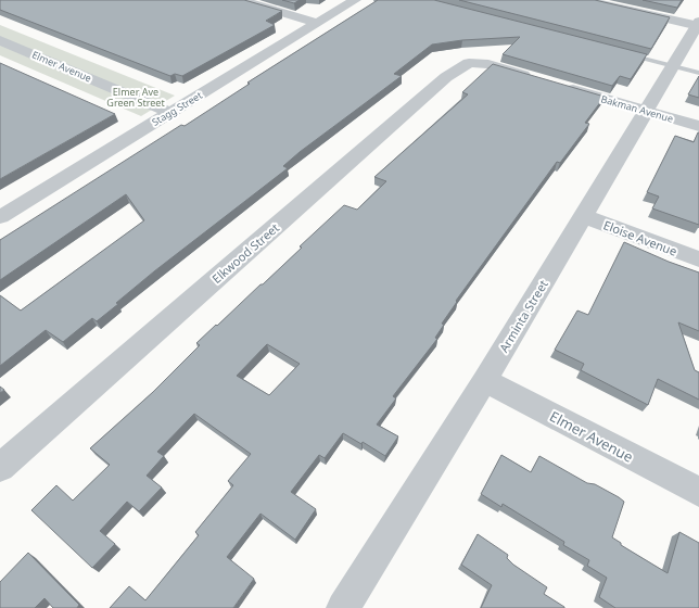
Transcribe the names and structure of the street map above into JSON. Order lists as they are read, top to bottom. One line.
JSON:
{"streets":{"street":["Elmer Avenue","Stagg Street","Bakman Avenue","Eloise Avenue","Elkwood Street","Arminta Street"]},"crossings":[["Elmer Avenue","Stagg Street"],["Elmer Avenue","Arminta Street"],["Bakman Avenue","Arminta Street"],["Eloise Avenue","Arminta Street"]],"parks":["Elmer Ave Green Street"]}
